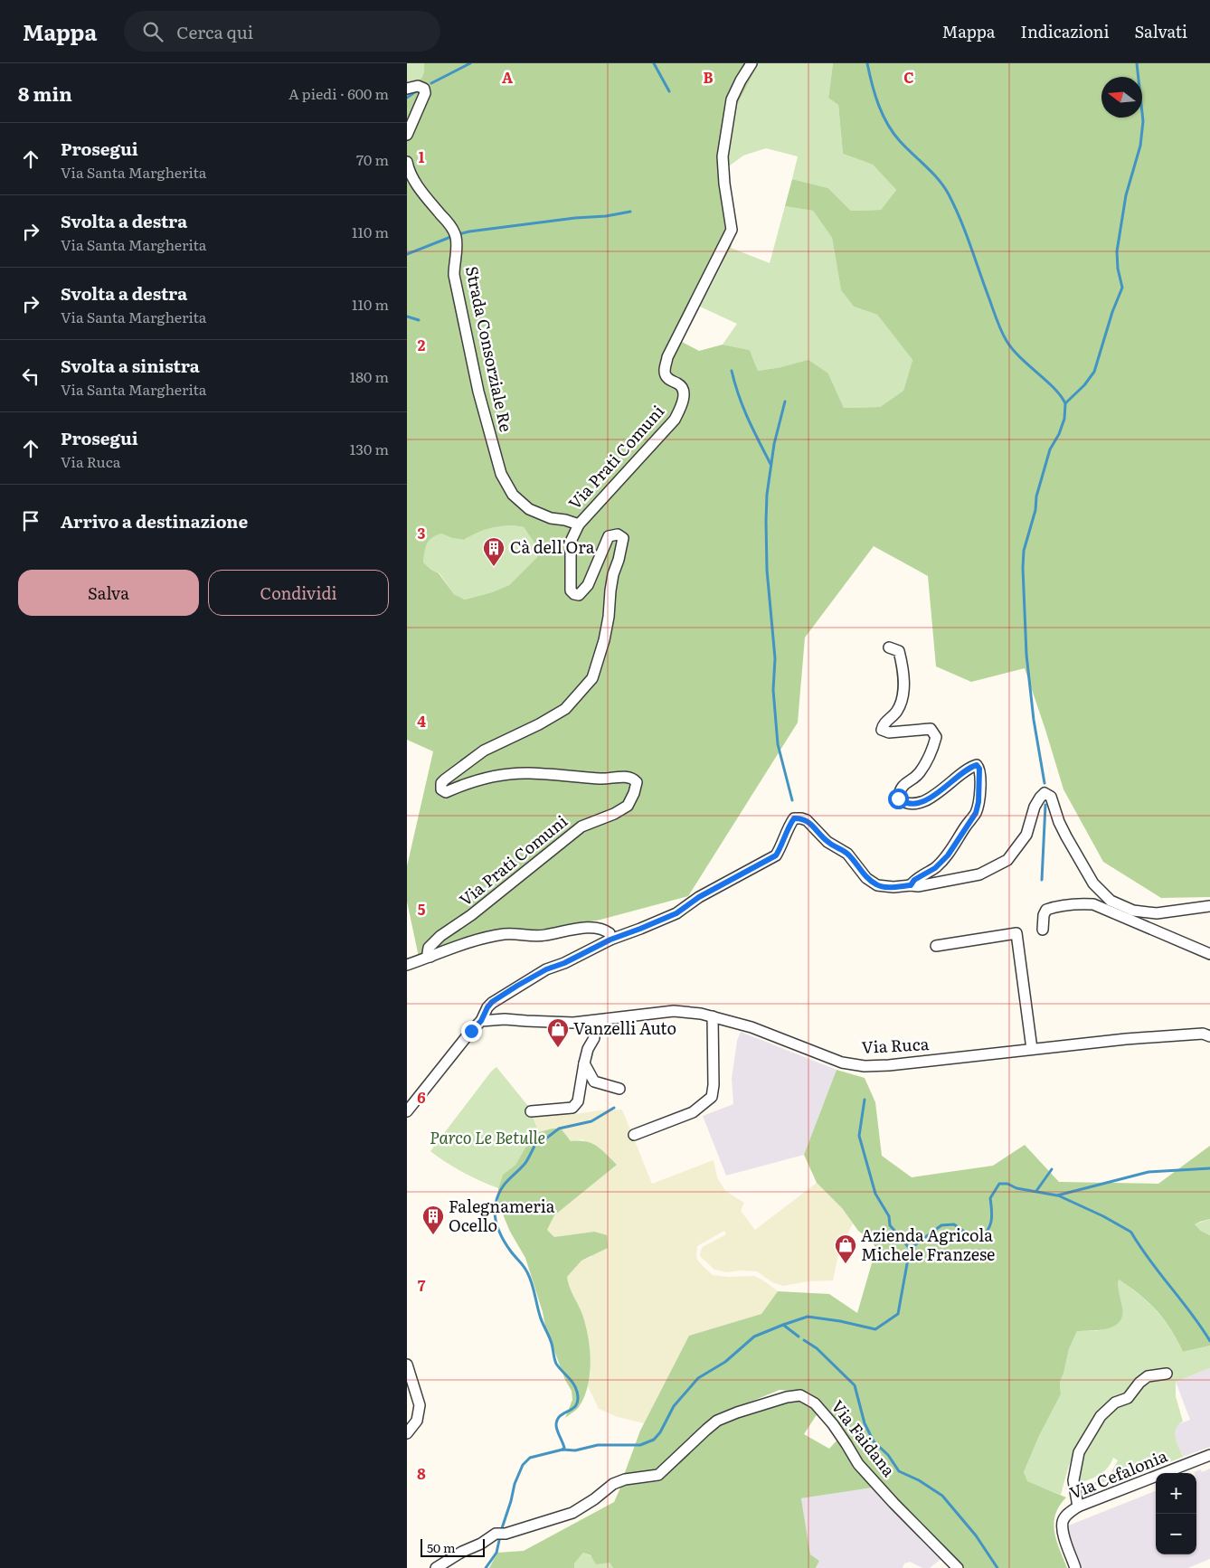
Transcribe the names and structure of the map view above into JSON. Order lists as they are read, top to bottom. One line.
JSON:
{"streets":{"street":["Strada Consorziale Re","Via Prati Comuni","Via Ruca","Via Faidana","Via Cefalonia"]},"crossings":[["Strada Consorziale Re","Via Prati Comuni"]],"parks":["Parco Le Betulle"],"places":{"building":["Cà dell'Ora","Falegnameria Ocello"],"shop":["Vanzelli Auto","Azienda Agricola Michele Franzese"]},"scale_bar":"50 m","north":"left","page":{"header":"Mappa","search":"Cerca qui","nav":["Mappa","Indicazioni","Salvati"],"heading":["8 min","A piedi · 600 m"],"list":[["Prosegui","Via Santa Margherita","70 m"],["Svolta a destra","Via Santa Margherita","110 m"],["Svolta a destra","Via Santa Margherita","110 m"],["Svolta a sinistra","Via Santa Margherita","180 m"],["Prosegui","Via Ruca","130 m"],"Arrivo a destinazione"],"buttons":["Salva","Condividi"],"map_buttons":["+","−"],"scale":"50 m"},"grid":{"columns":["A","B","C"],"rows":["1","2","3","4","5","6","7","8"]}}
